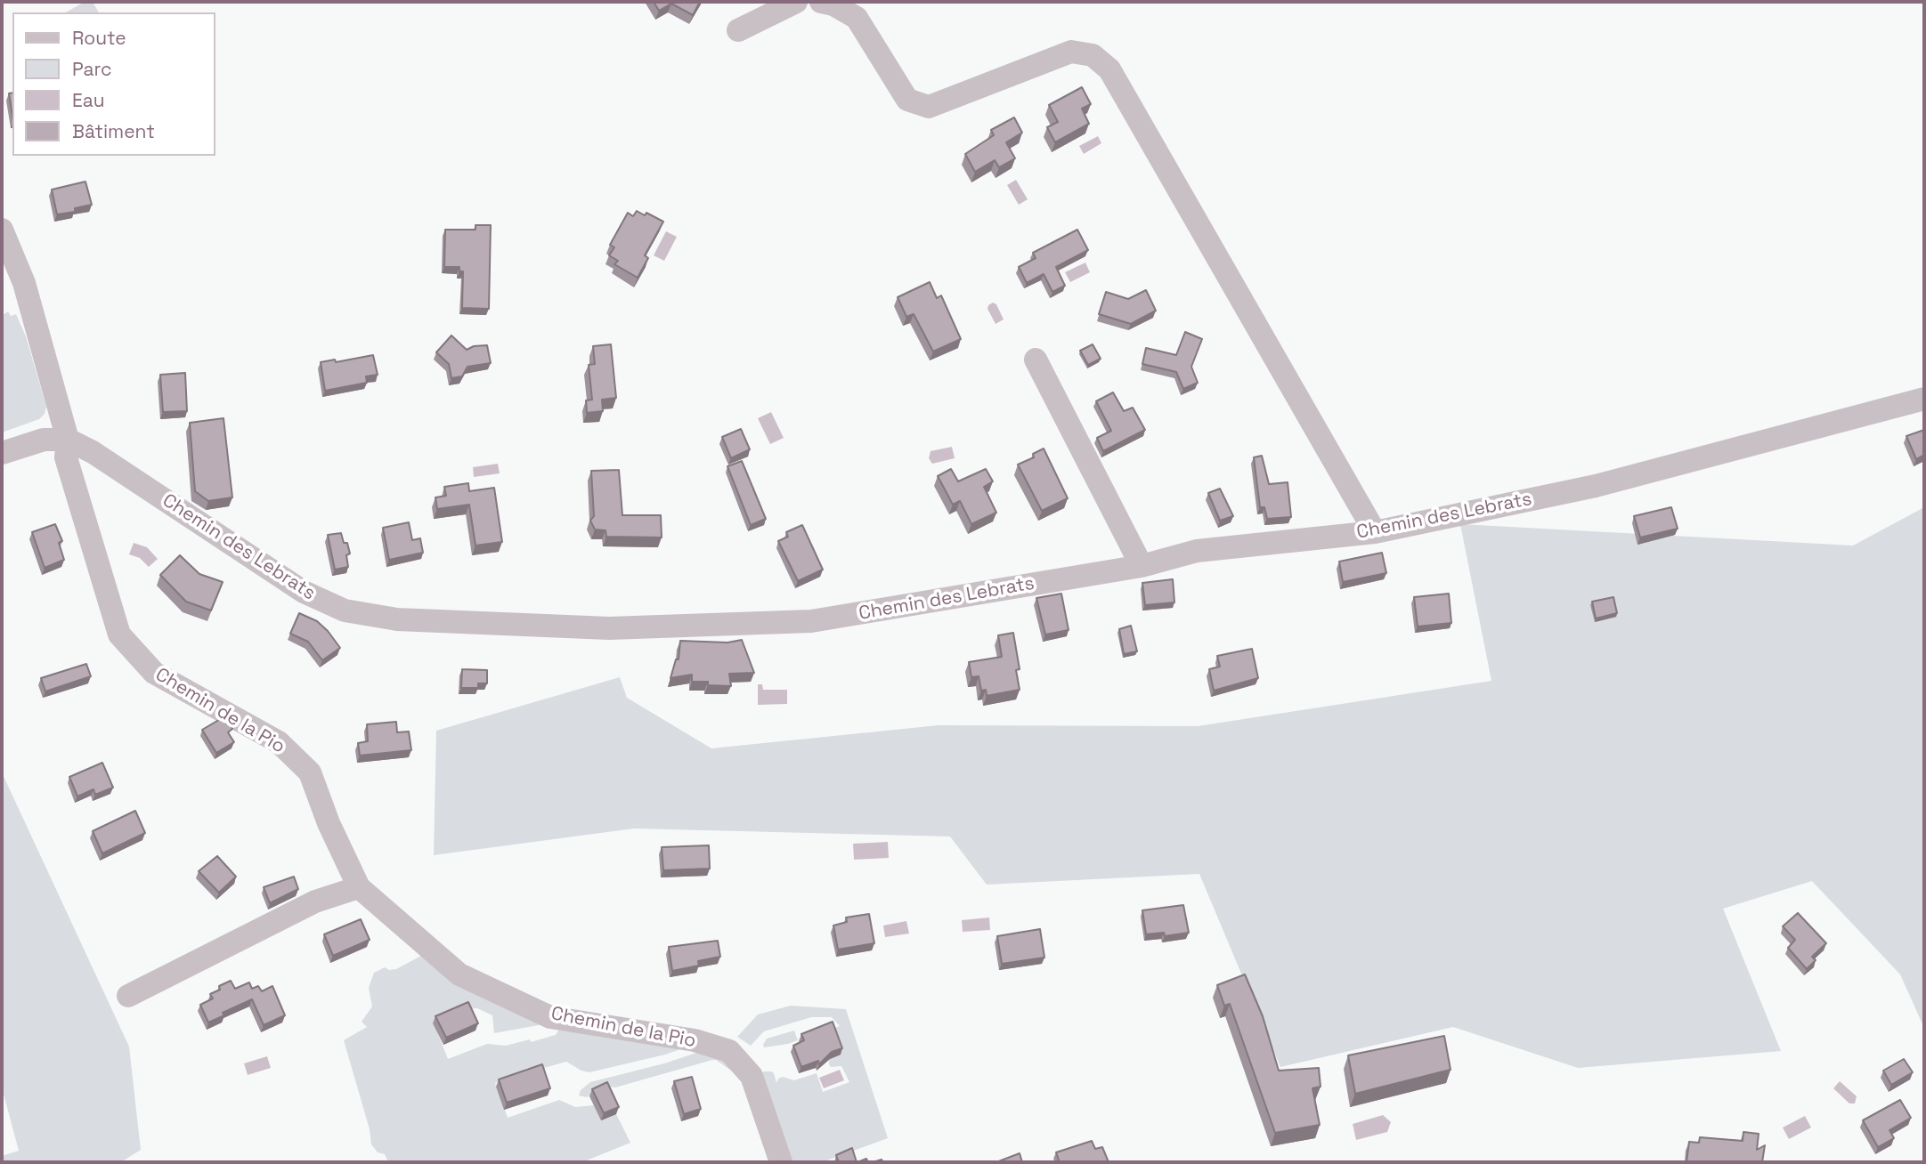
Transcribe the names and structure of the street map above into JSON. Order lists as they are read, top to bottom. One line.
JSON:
{"streets":{"street":["Chemin des Lebrats","Chemin de la Pio"]},"crossings":[["Chemin des Lebrats","Chemin de la Pio"]],"legend":["Route","Parc","Eau","Bâtiment"]}
